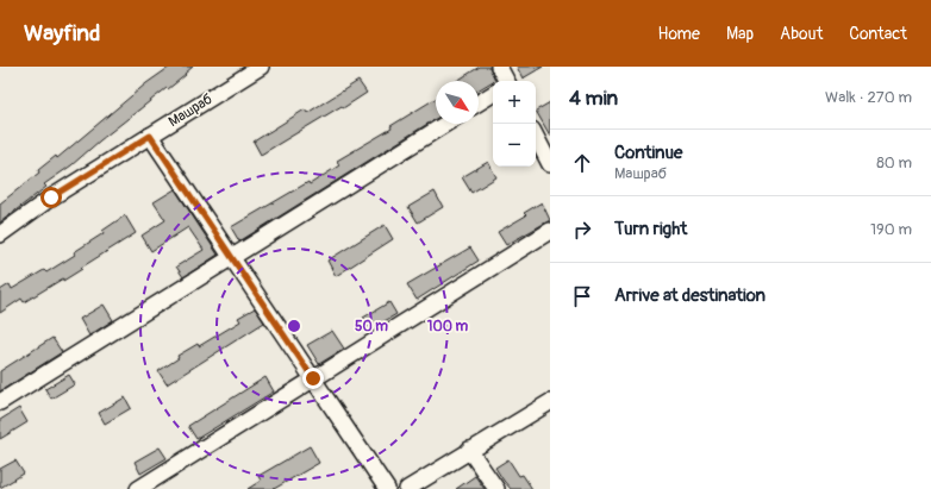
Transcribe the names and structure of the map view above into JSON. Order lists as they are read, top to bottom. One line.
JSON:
{"streets":{"street":["Машраб"]},"north":"bottom right","page":{"header":"Wayfind","nav":["Home","Map","About","Contact"],"heading":["4 min","Walk · 270 m"],"map_buttons":["+","−"],"list":[["Continue","Машраб","80 m"],["Turn right","190 m"],"Arrive at destination"]},"rings":["50 m","100 m"]}
